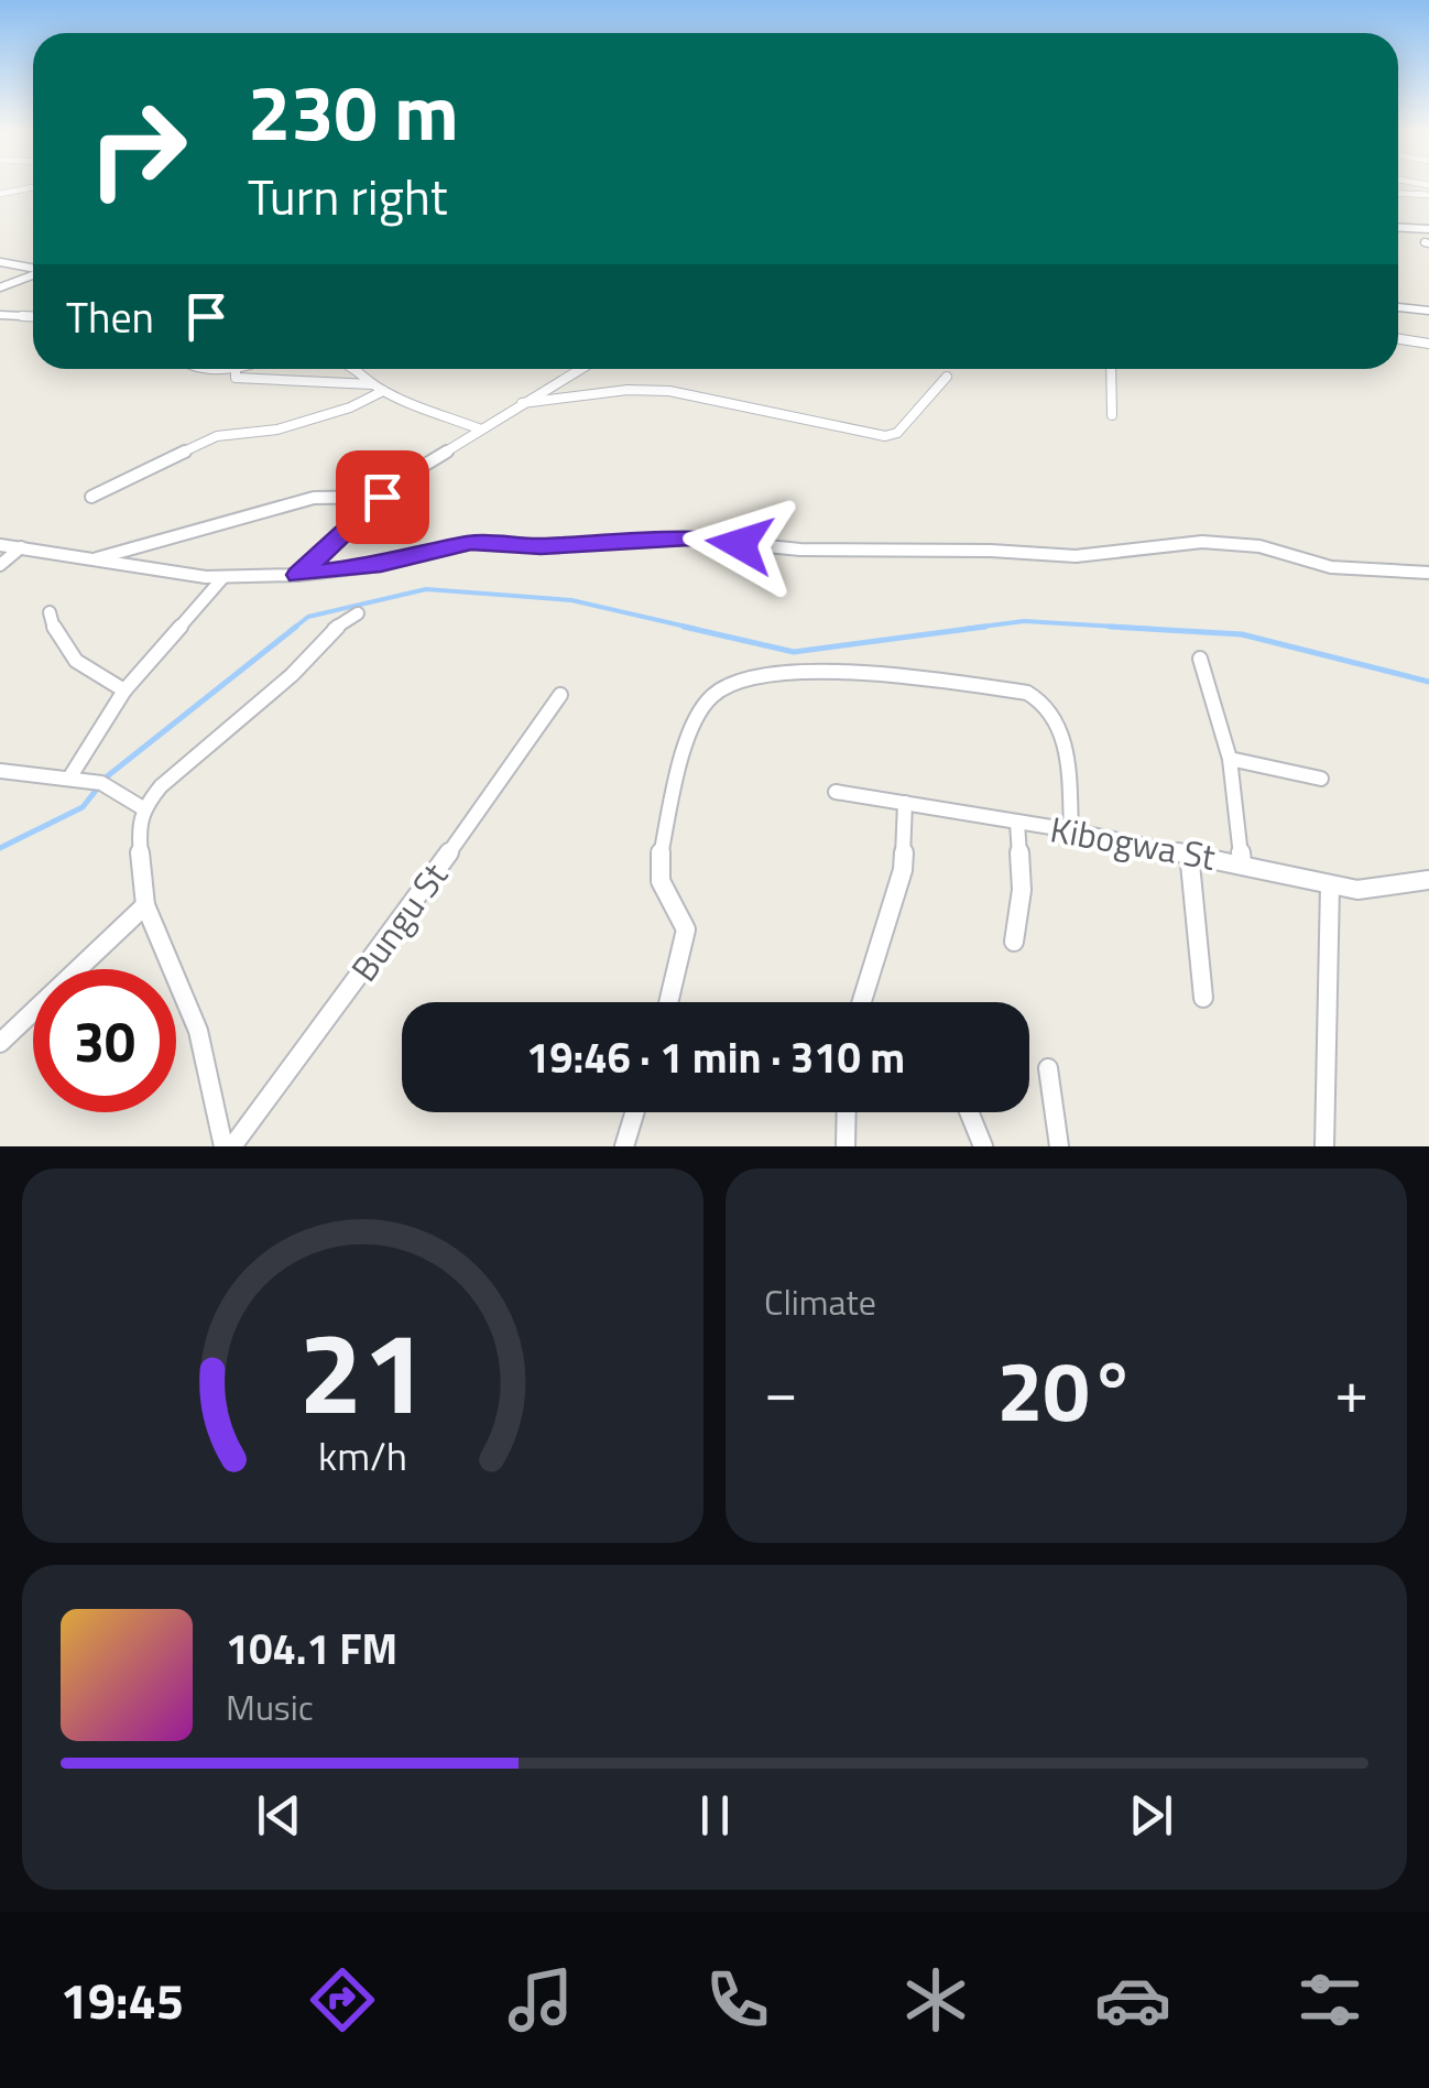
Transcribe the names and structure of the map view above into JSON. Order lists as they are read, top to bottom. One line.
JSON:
{"streets":{"street":["Kibogwa St","Bungu St"]},"page":{"turn":["230 m","Turn right"],"then":"Then","limit":"30","trip":"19:46 · 1 min · 310 m","tile":"Climate","heat":["−","20°","+"],"song":["104.1 FM","Music"],"tabs":"19:45","gauge":["21","km/h"]}}
